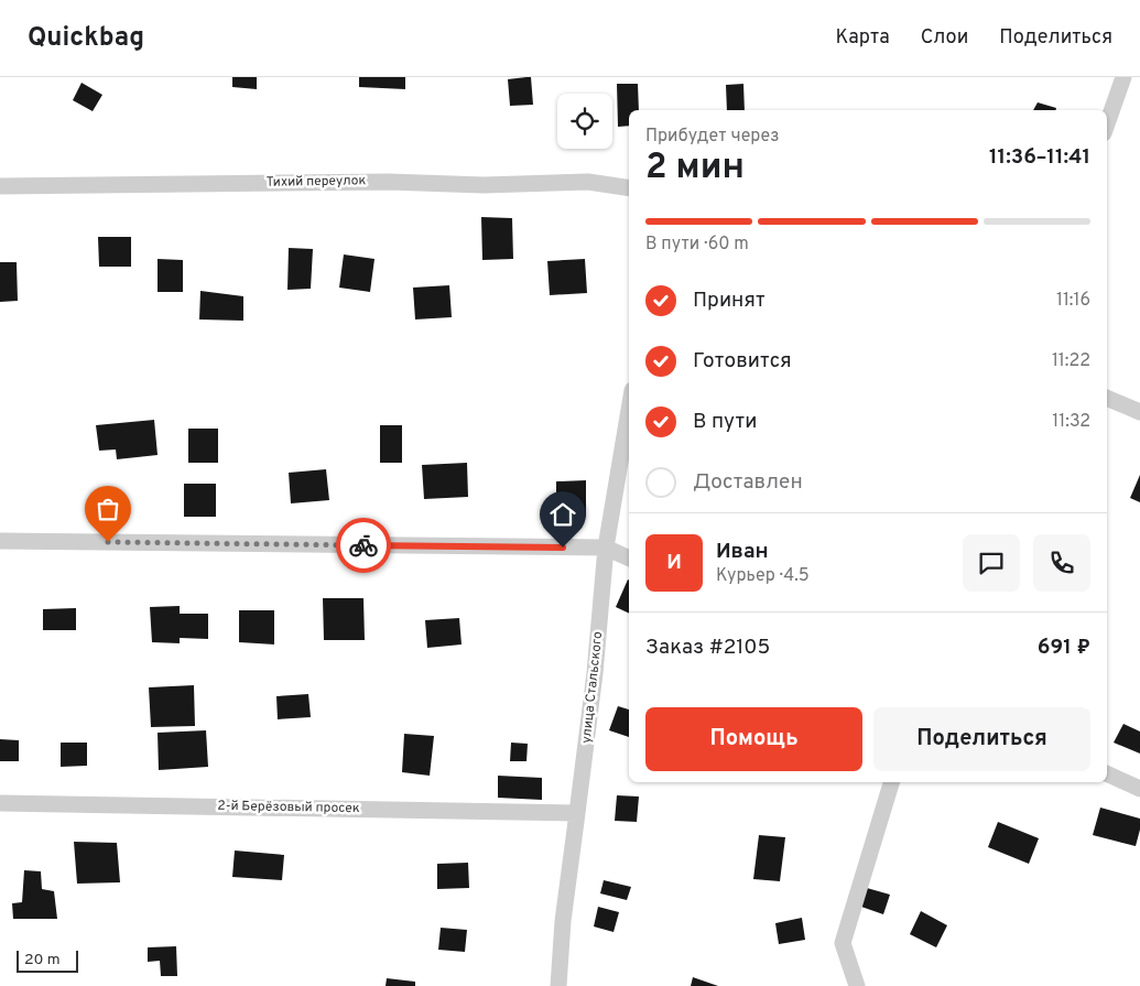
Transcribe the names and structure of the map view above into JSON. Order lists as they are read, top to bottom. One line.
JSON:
{"streets":{"street":["Тихий переулок","улица Стальского","2-й Берёзовый просек"]},"crossings":[["улица Стальского","2-й Берёзовый просек"]],"scale_bar":"20 m","page":{"header":"Quickbag","nav":["Карта","Слои","Поделиться"],"heading":["2 мин","Прибудет через","11:36–11:41"],"panel":["Иван","Курьер · 4.5","Заказ #2105","691 ₽"],"bar":"В пути · 60 m","list":[["Принят","11:16"],["Готовится","11:22"],["В пути","11:32"],"Доставлен"],"round":"И","buttons":["Помощь","Поделиться"],"scale":"20 m"}}
